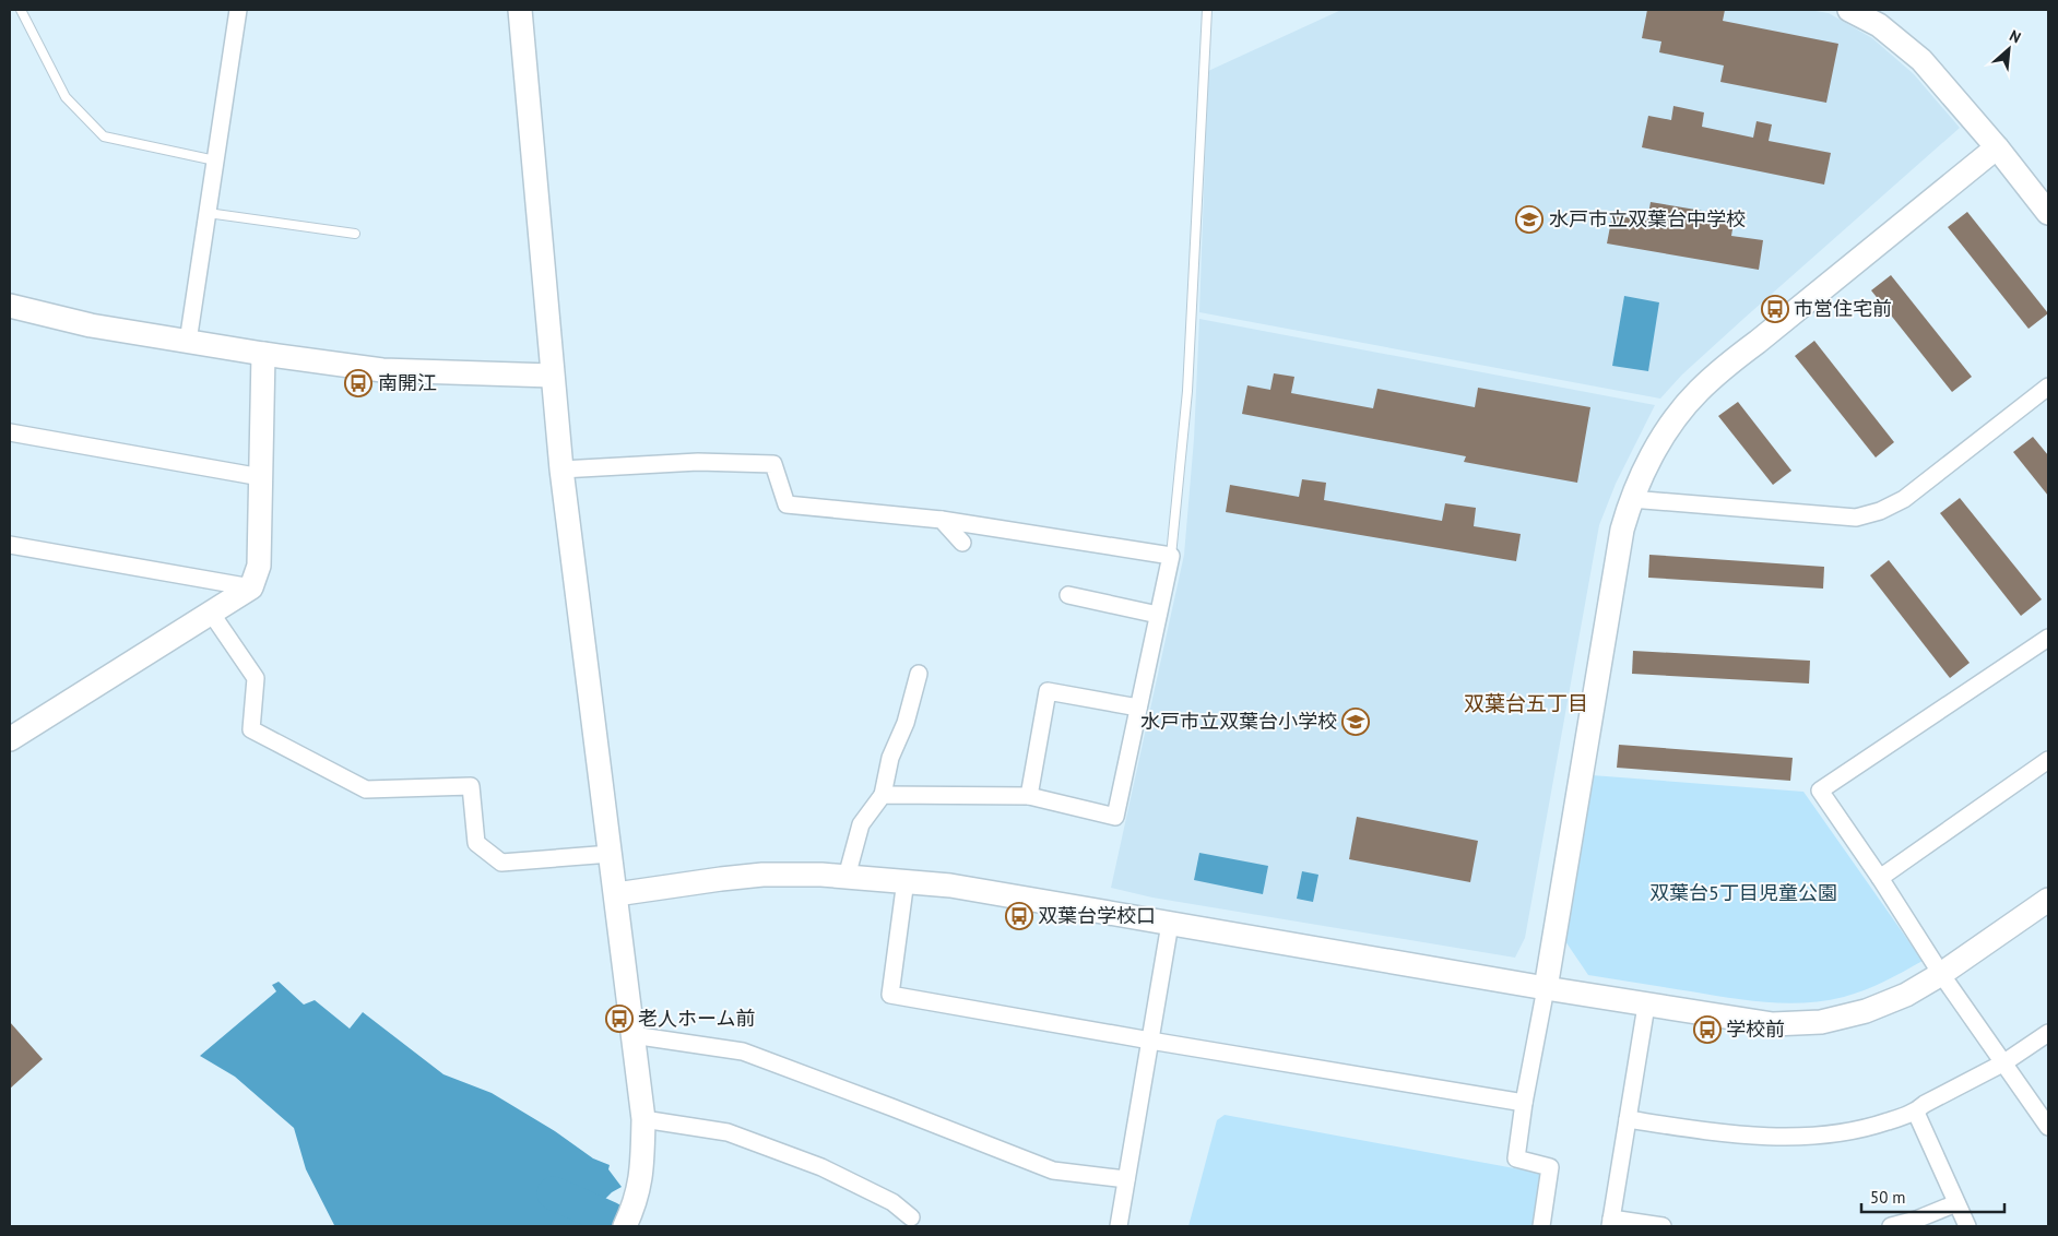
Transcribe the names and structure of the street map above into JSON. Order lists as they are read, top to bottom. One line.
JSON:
{"districts":["双葉台五丁目"],"parks":["双葉台5丁目児童公園"],"places":{"school or university":["水戸市立双葉台中学校","水戸市立双葉台小学校"],"bus stop":["市営住宅前","南開江","双葉台学校口","老人ホーム前","学校前"]},"scale_bar":"50 m","north":"top right"}
